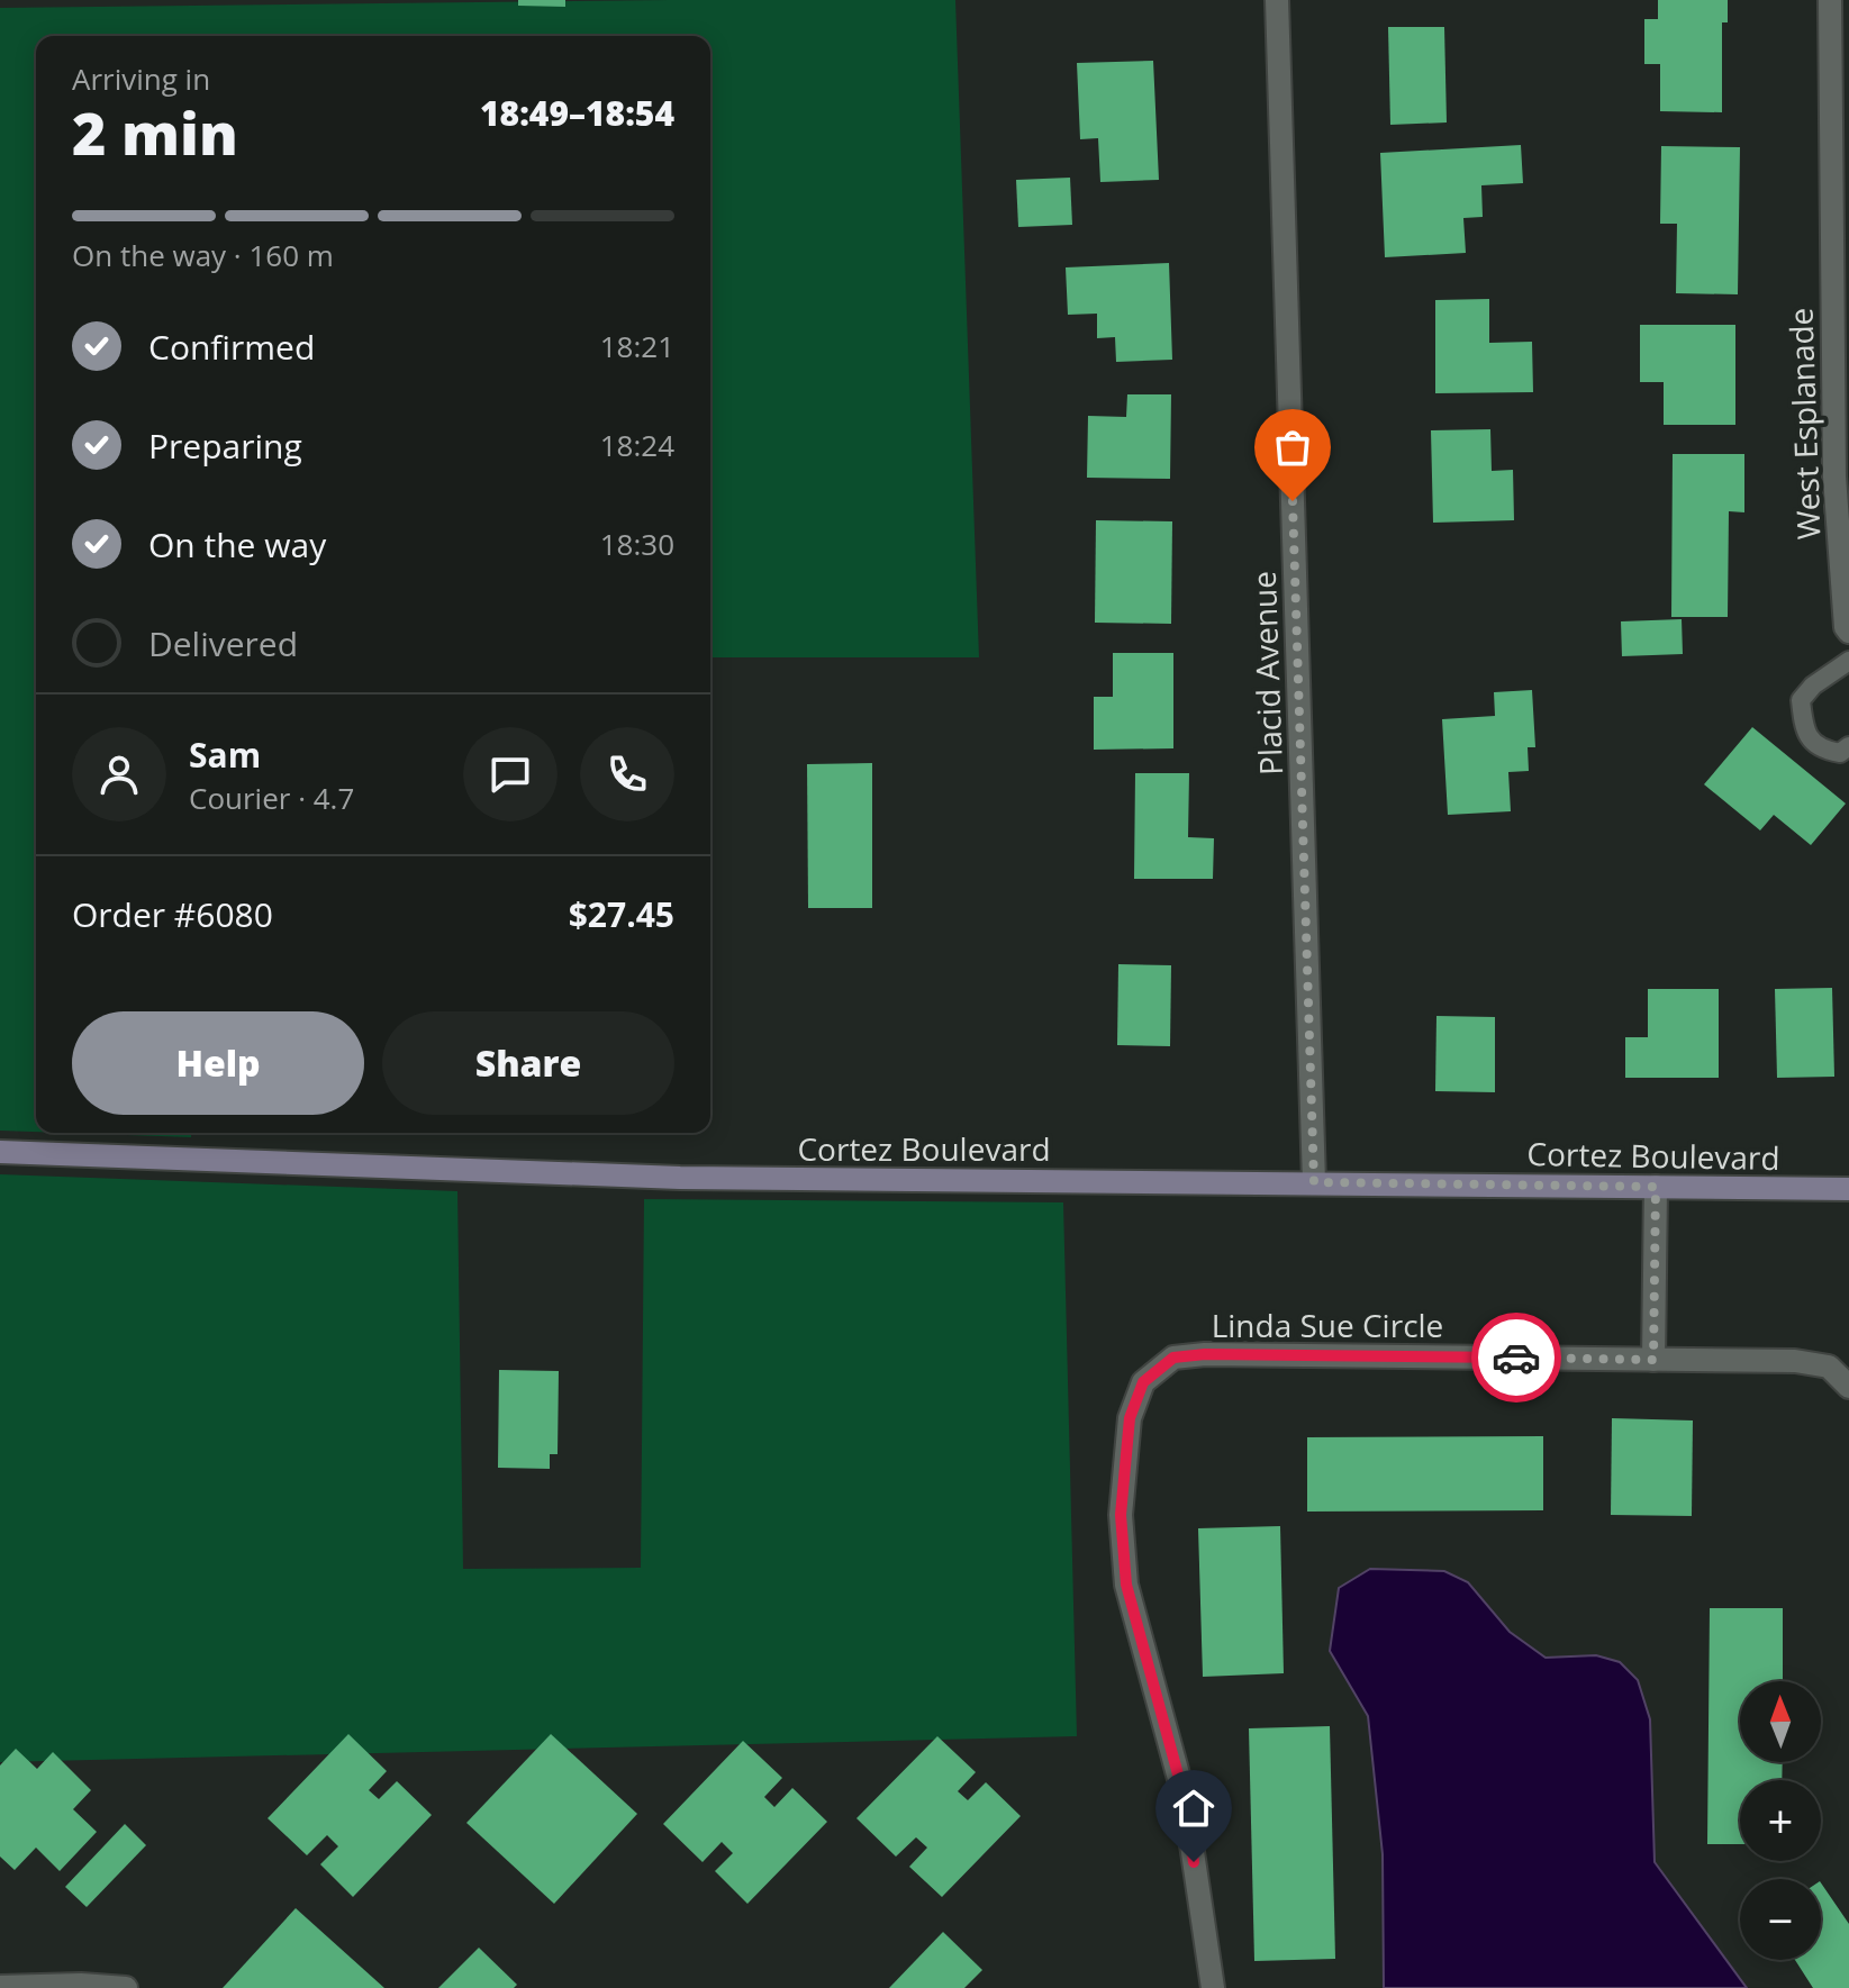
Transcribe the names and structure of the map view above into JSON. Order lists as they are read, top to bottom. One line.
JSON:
{"streets":{"street":["West Esplanade","Placid Avenue","Cortez Boulevard","Linda Sue Circle"]},"crossings":[["Placid Avenue","Cortez Boulevard"]],"north":"top","page":{"heading":["2 min","Arriving in","18:49–18:54"],"panel":["Sam","Courier · 4.7","Order #6080","$27.45"],"bar":"On the way · 160 m","list":[["Confirmed","18:21"],["Preparing","18:24"],["On the way","18:30"],"Delivered"],"buttons":["Help","Share"],"map_buttons":["+","−"]}}
